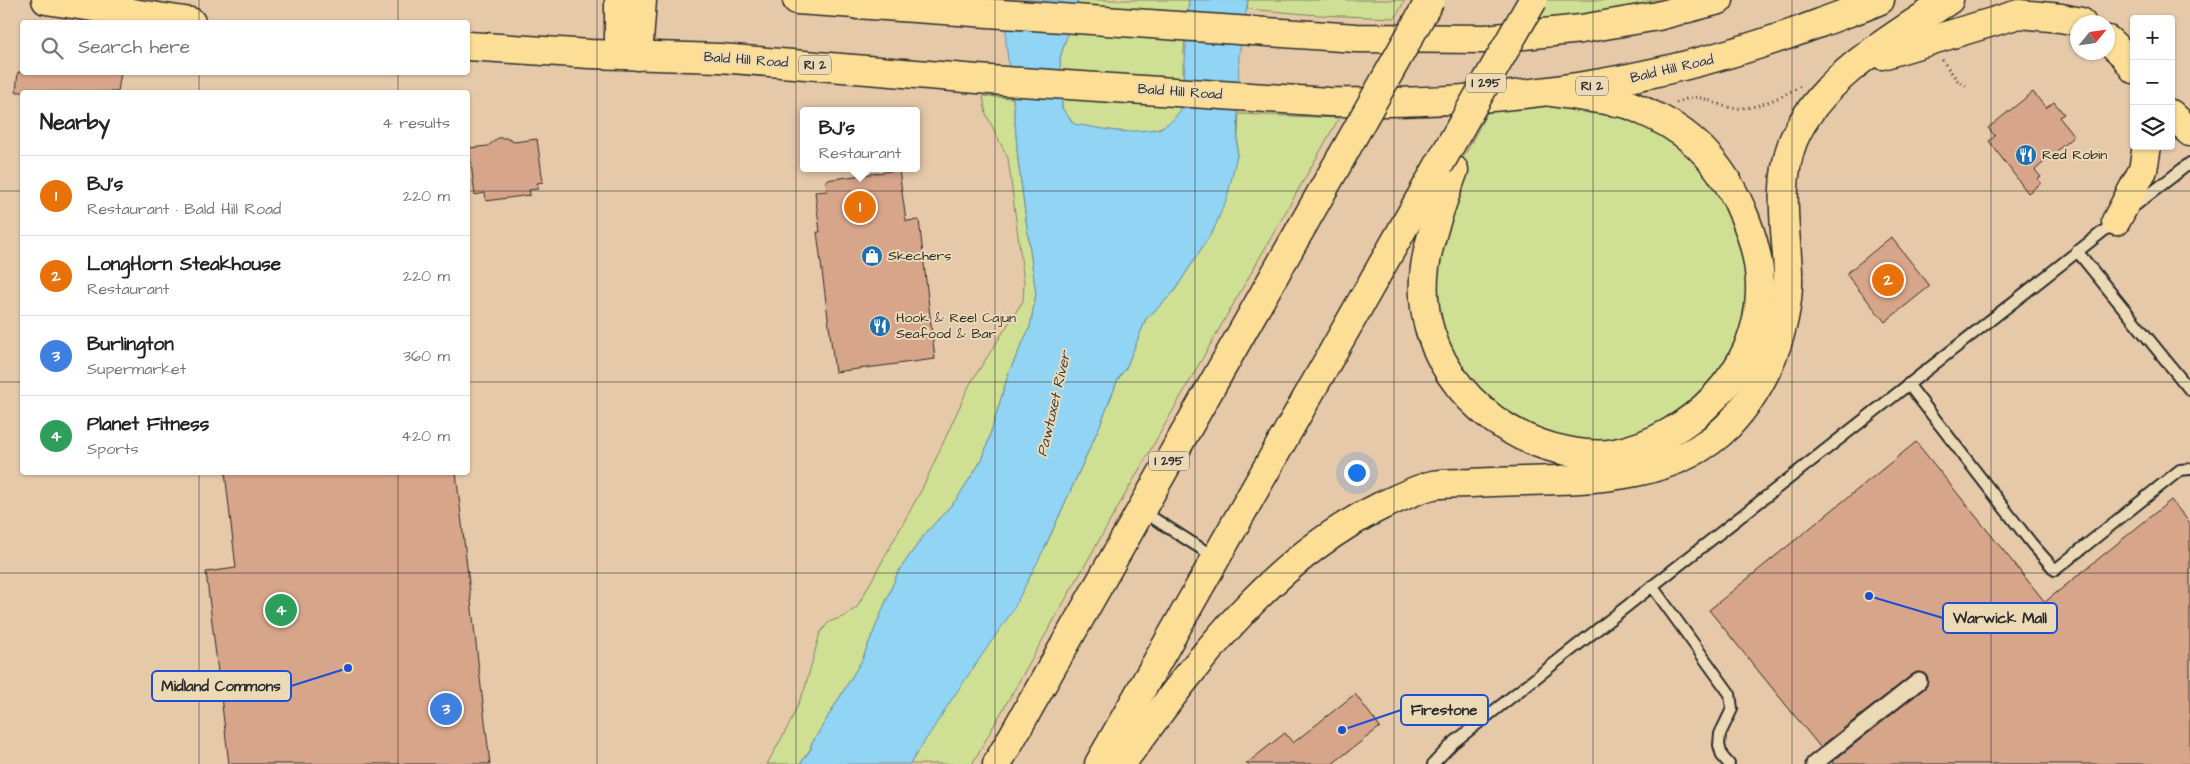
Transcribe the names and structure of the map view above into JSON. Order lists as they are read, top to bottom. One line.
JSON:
{"streets":{"main road":["Bald Hill Road","RI 2","I 295"]},"water":["Pawtuxet River"],"places":{"restaurant":["Red Robin","Hook & Reel Cajun Seafood & Bar"],"shop":["Skechers"],"other":["Warwick Mall","Midland Commons","Firestone"]},"north":"top right","page":{"map_buttons":["+","−"],"search":"Search here","heading":["Nearby","4 results"],"popup":["BJ's","Restaurant"],"list":[{"mark":"1","name":"BJ's","note":"Restaurant · Bald Hill Road","value":"220 m"},{"mark":"2","name":"LongHorn Steakhouse","note":"Restaurant","value":"220 m"},{"mark":"3","name":"Burlington","note":"Supermarket","value":"360 m"},{"mark":"4","name":"Planet Fitness","note":"Sports","value":"420 m"}],"pins":["1","2","4","3"]}}
